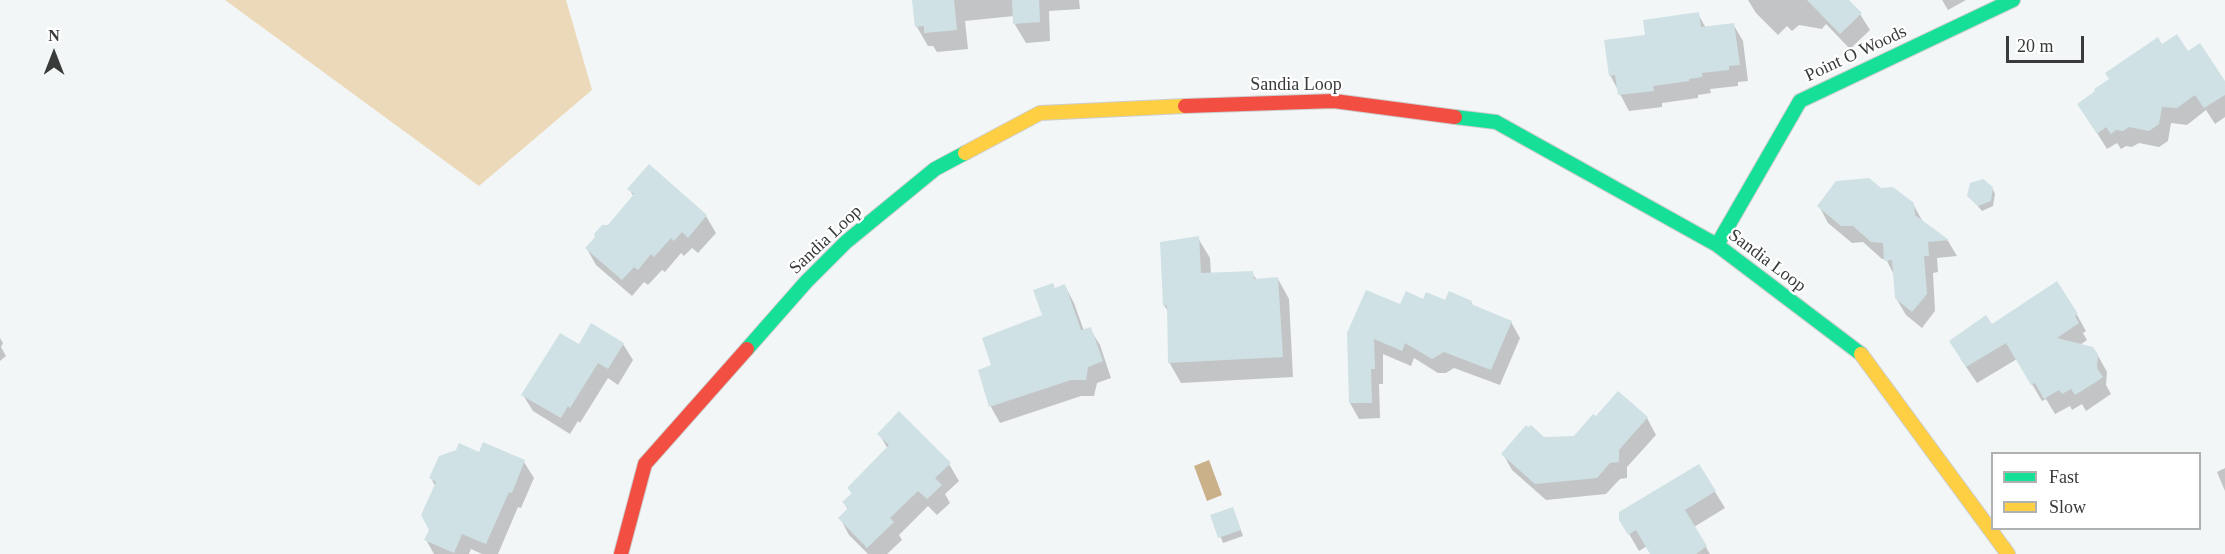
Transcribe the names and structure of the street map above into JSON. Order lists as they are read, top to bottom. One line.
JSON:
{"streets":{"street":["Point O Woods","Sandia Loop"]},"crossings":[["Point O Woods","Sandia Loop"]],"legend":["Fast","Slow"],"scale_bar":"20 m","north":"top"}
